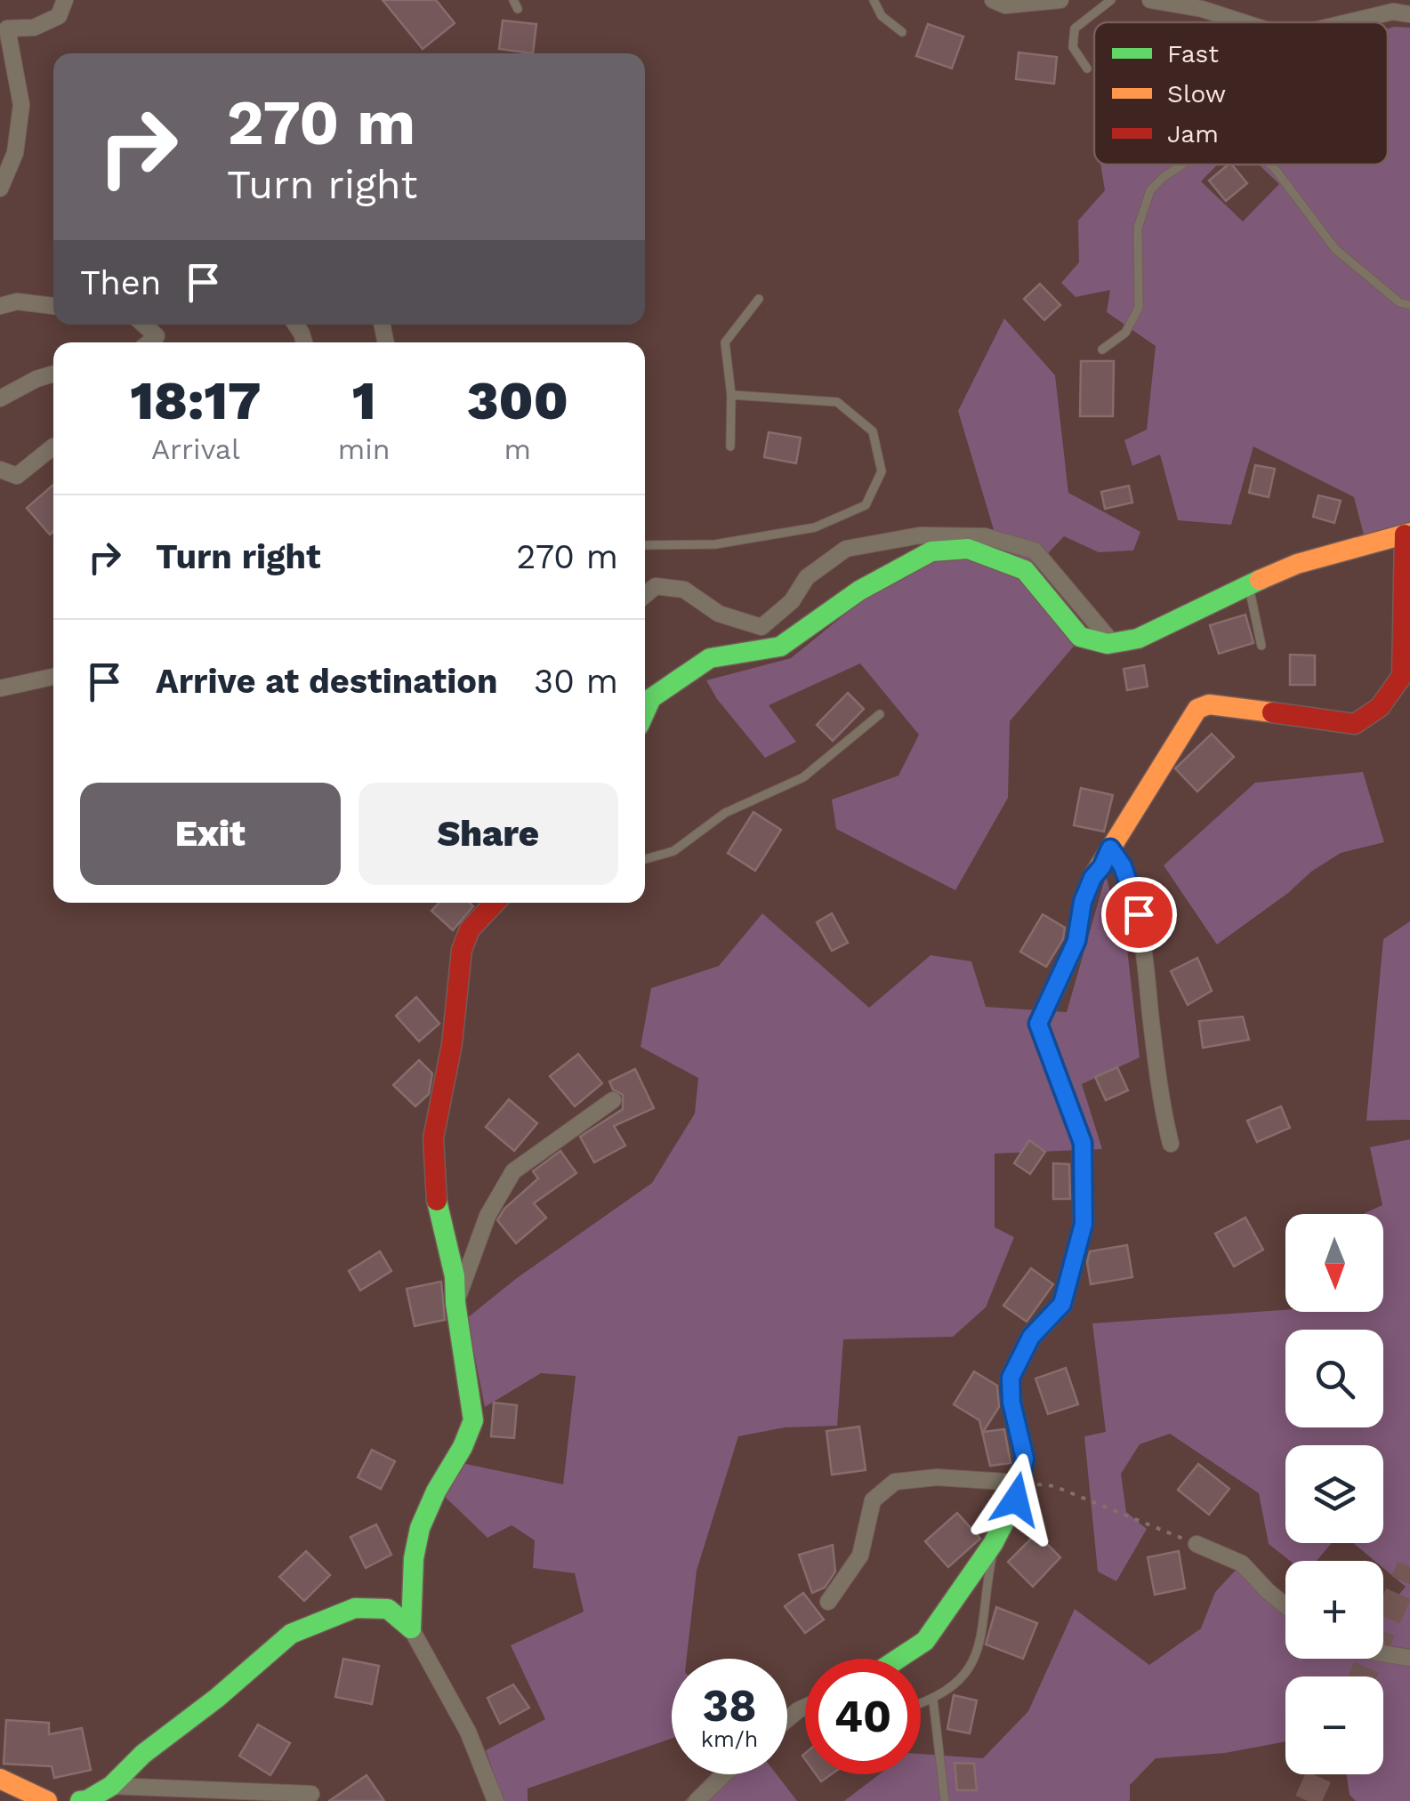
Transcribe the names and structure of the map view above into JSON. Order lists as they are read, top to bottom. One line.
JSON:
{"legend":["Fast","Slow","Jam"],"north":"bottom","page":{"turn":["270 m","Turn right"],"then":"Then","eta":["18:17","Arrival","1","min","300","m"],"list":[{"name":"Turn right","value":"270 m"},{"name":"Arrive at destination","value":"30 m"}],"buttons":["Exit","Share"],"map_buttons":["+","−"],"speed":"38 km/h","limit":"40"}}
